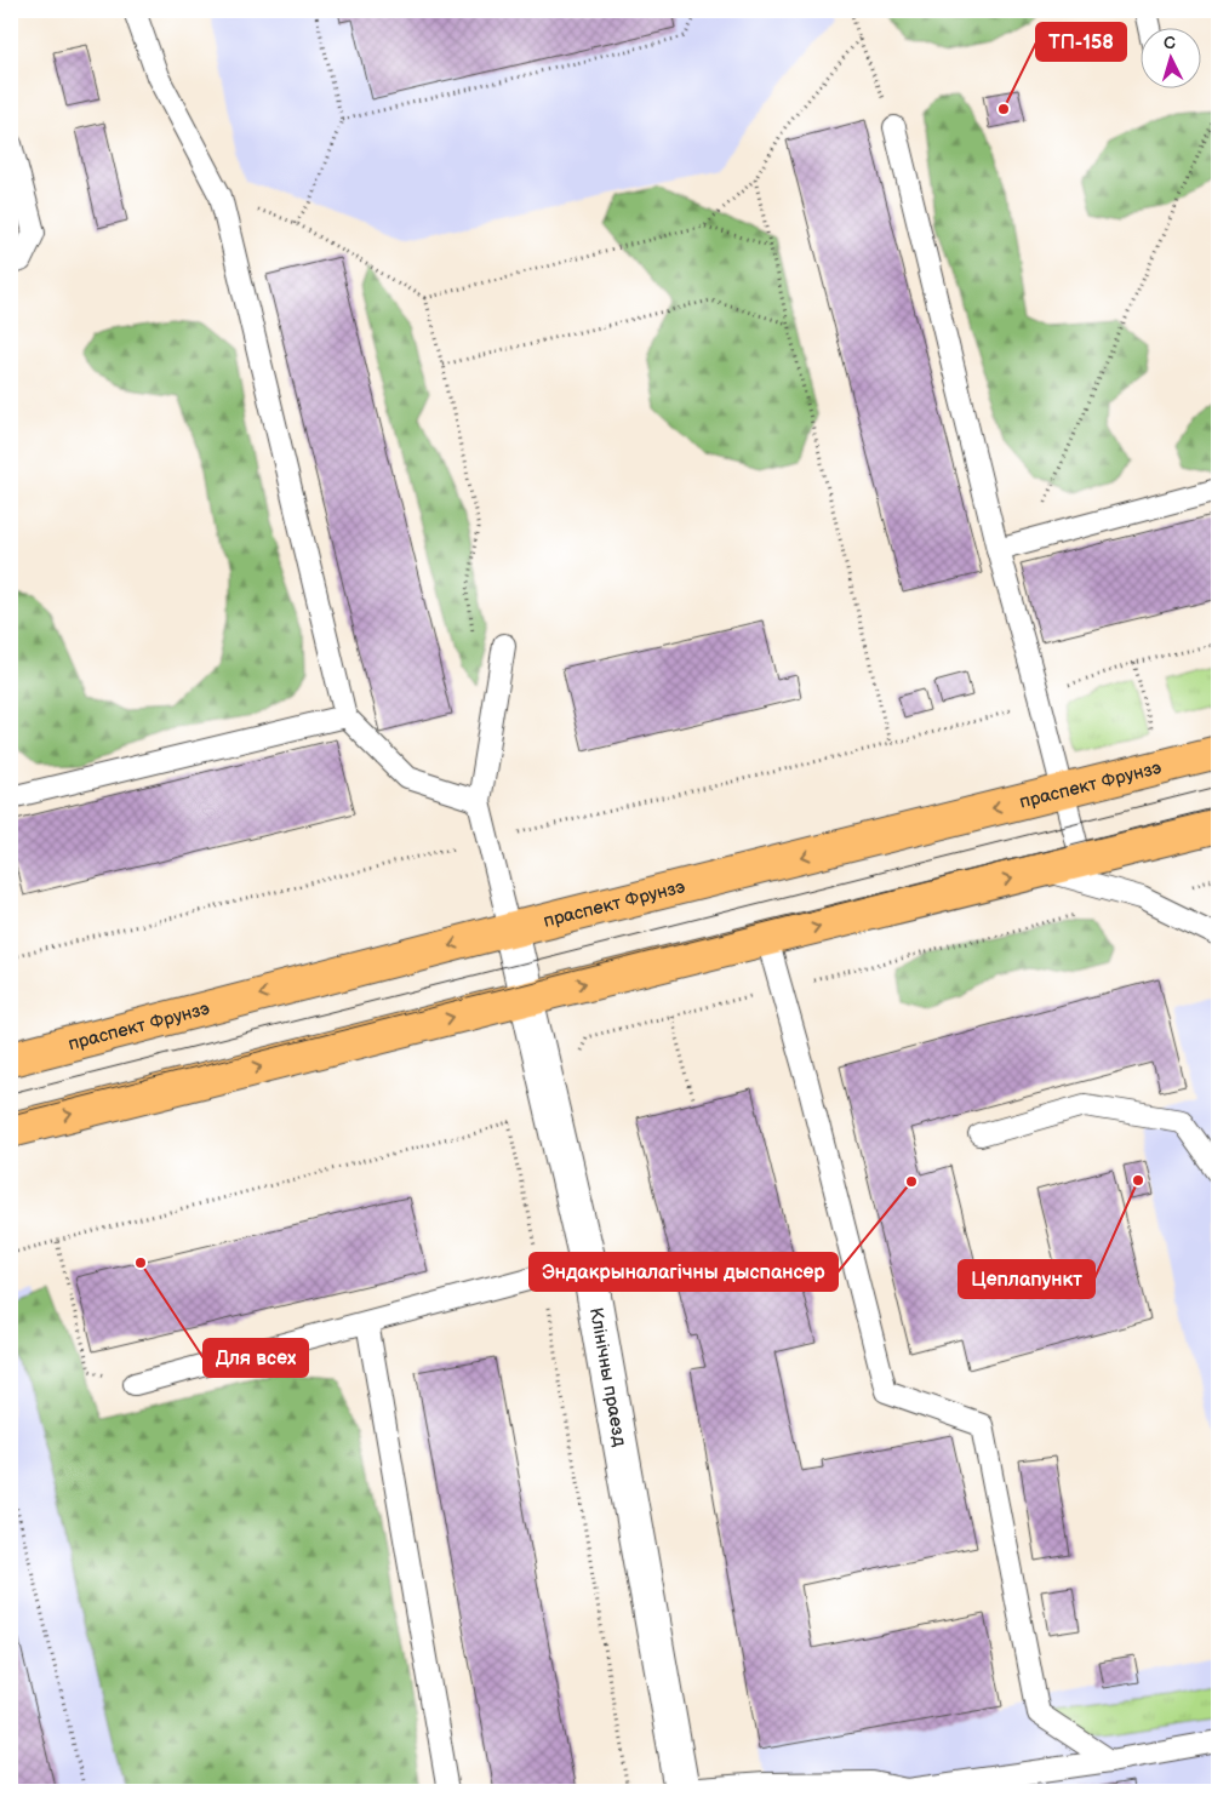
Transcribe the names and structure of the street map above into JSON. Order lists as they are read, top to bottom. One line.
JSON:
{"streets":{"main road":["праспект Фрунзэ"],"street":["Клінічны праезд"]},"crossings":[["праспект Фрунзэ","Клінічны праезд"]],"places":["ТП-158","Цеплапункт","Эндакрыналагічны дыспансер","Для всех"],"north":"top"}
